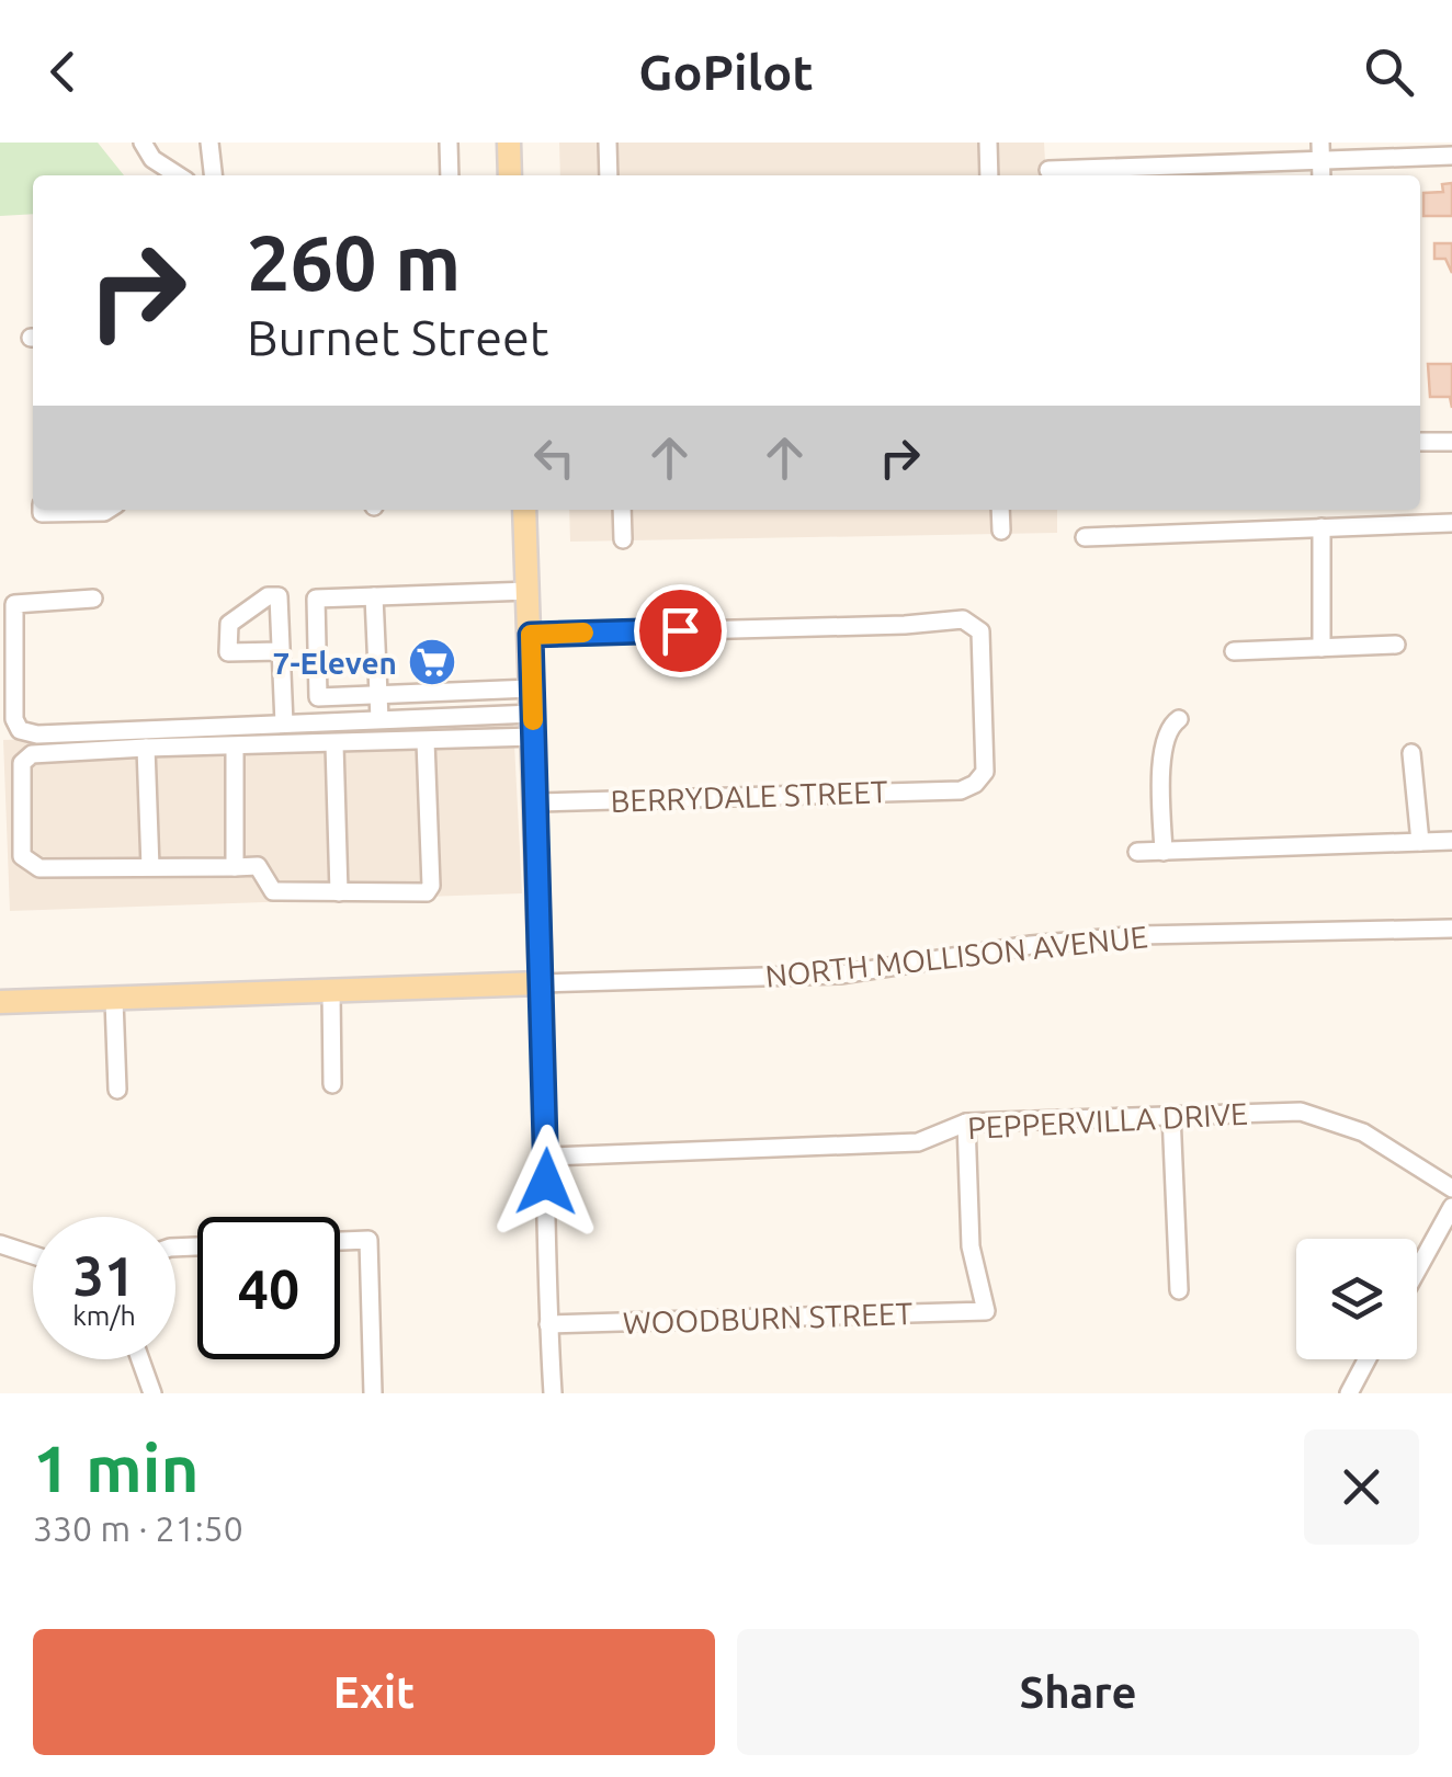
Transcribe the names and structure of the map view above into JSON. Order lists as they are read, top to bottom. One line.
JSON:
{"streets":{"main road":["NORTH MOLLISON AVENUE"],"street":["BERRYDALE STREET","PEPPERVILLA DRIVE","WOODBURN STREET"]},"crossings":[["PEPPERVILLA DRIVE","WOODBURN STREET"]],"places":{"supermarket":["7-Eleven"]},"page":{"header":"GoPilot","turn":["260 m","Burnet Street"],"speed":"31 km/h","limit":"40","heading":["1 min","330 m · 21:50"],"buttons":["Exit","Share"]}}
